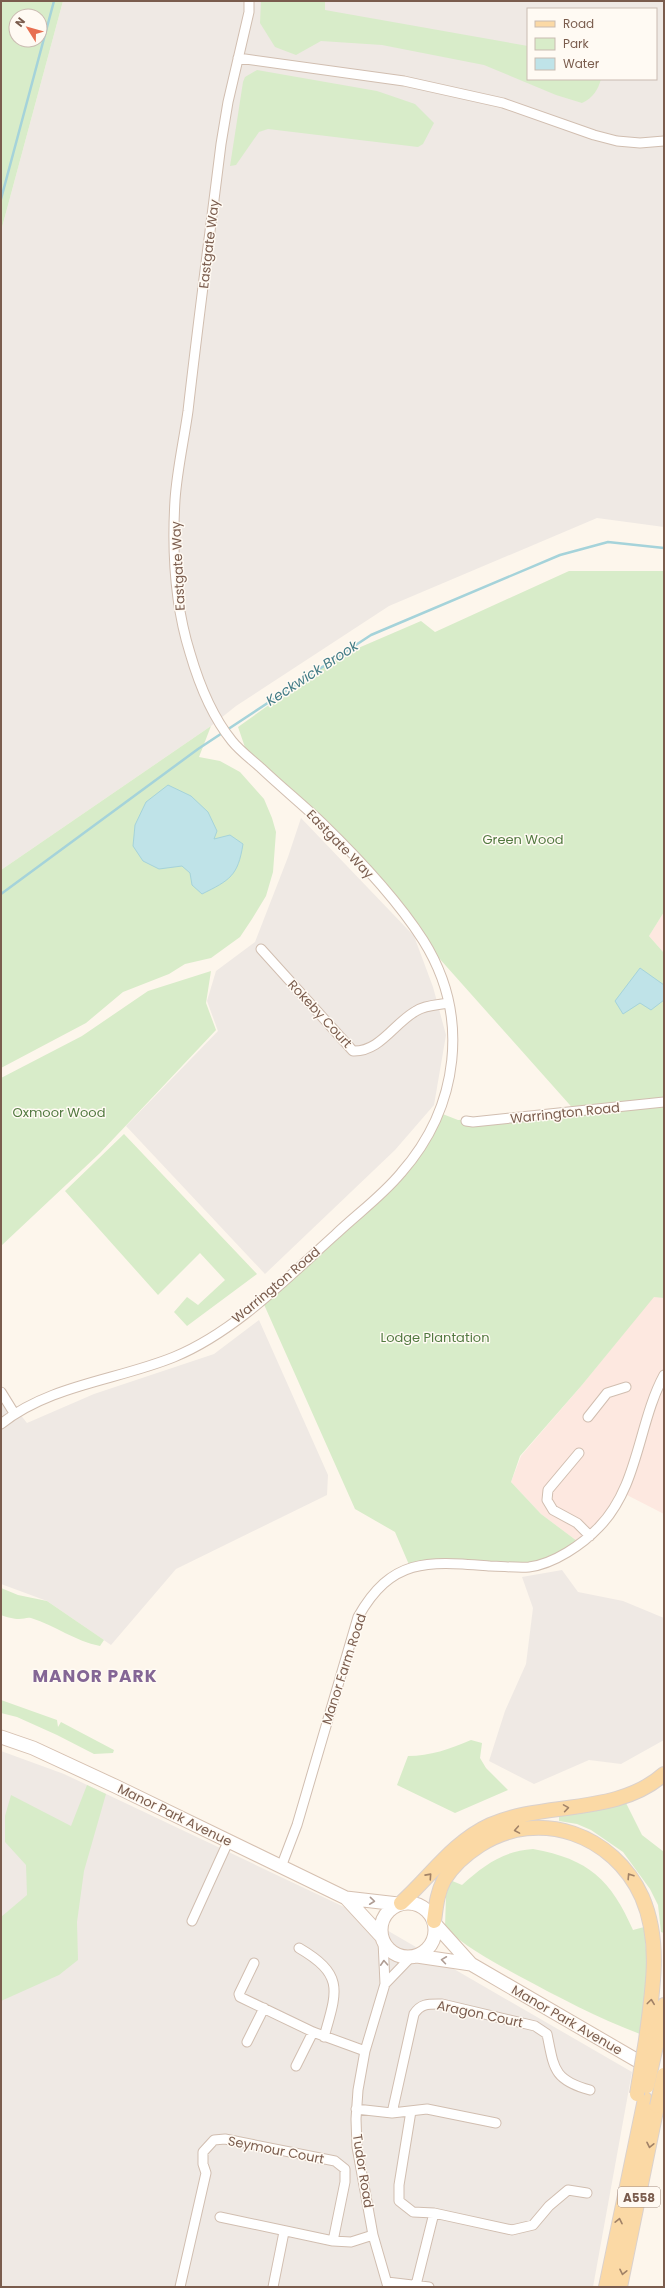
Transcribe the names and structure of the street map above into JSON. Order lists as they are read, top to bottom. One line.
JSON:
{"streets":{"main road":["A558"],"street":["Eastgate Way","Rokeby Court","Warrington Road","Manor Farm Road","Manor Park Avenue","Aragon Court","Seymour Court","Tudor Road"]},"crossings":[["Eastgate Way","Rokeby Court"],["Eastgate Way","Warrington Road"],["Manor Farm Road","Manor Park Avenue"],["Manor Park Avenue","Tudor Road"],["Manor Park Avenue","A558"]],"districts":["MANOR PARK"],"water":["Keckwick Brook"],"parks":["Green Wood","Oxmoor Wood","Lodge Plantation"],"legend":["Road","Park","Water"],"north":"top left"}
